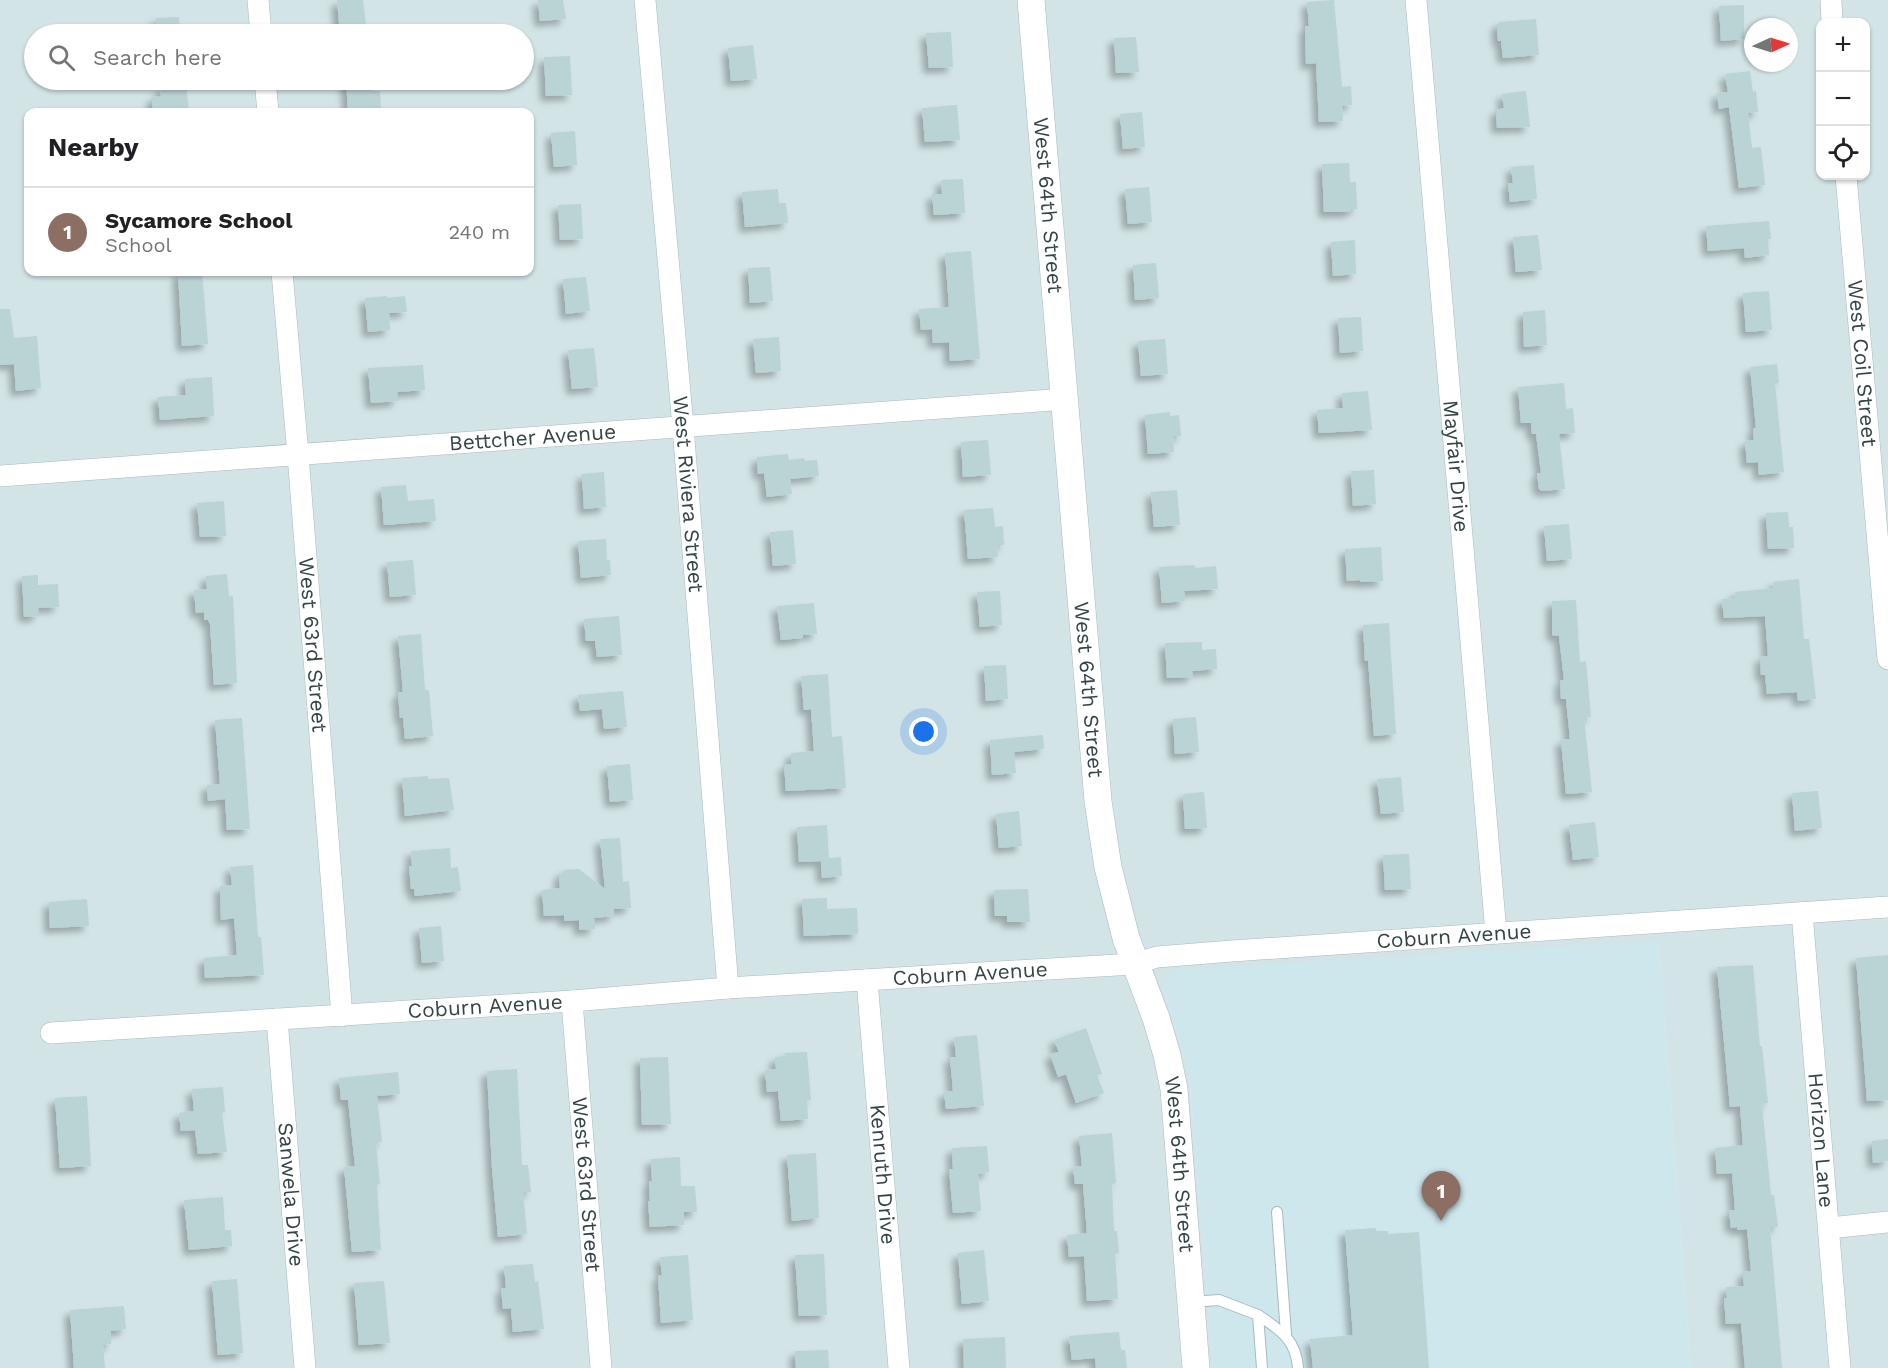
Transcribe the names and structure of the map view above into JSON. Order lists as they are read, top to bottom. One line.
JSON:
{"streets":{"street":["West 64th Street","West Coil Street","Bettcher Avenue","Mayfair Drive","West Riviera Street","West 63rd Street","Coburn Avenue","Horizon Lane","Kenruth Drive","Sanwela Drive"]},"crossings":[["West 64th Street","Bettcher Avenue"],["West 64th Street","Coburn Avenue"],["Bettcher Avenue","West Riviera Street"],["Bettcher Avenue","West 63rd Street"],["Mayfair Drive","Coburn Avenue"],["West Riviera Street","Coburn Avenue"],["West 63rd Street","Coburn Avenue"],["Coburn Avenue","Horizon Lane"],["Coburn Avenue","Kenruth Drive"],["Coburn Avenue","Sanwela Drive"]],"north":"right","page":{"map_buttons":["+","−"],"search":"Search here","heading":"Nearby","list":[{"mark":"1","name":"Sycamore School","note":"School","value":"240 m"}],"pins":"1"}}
